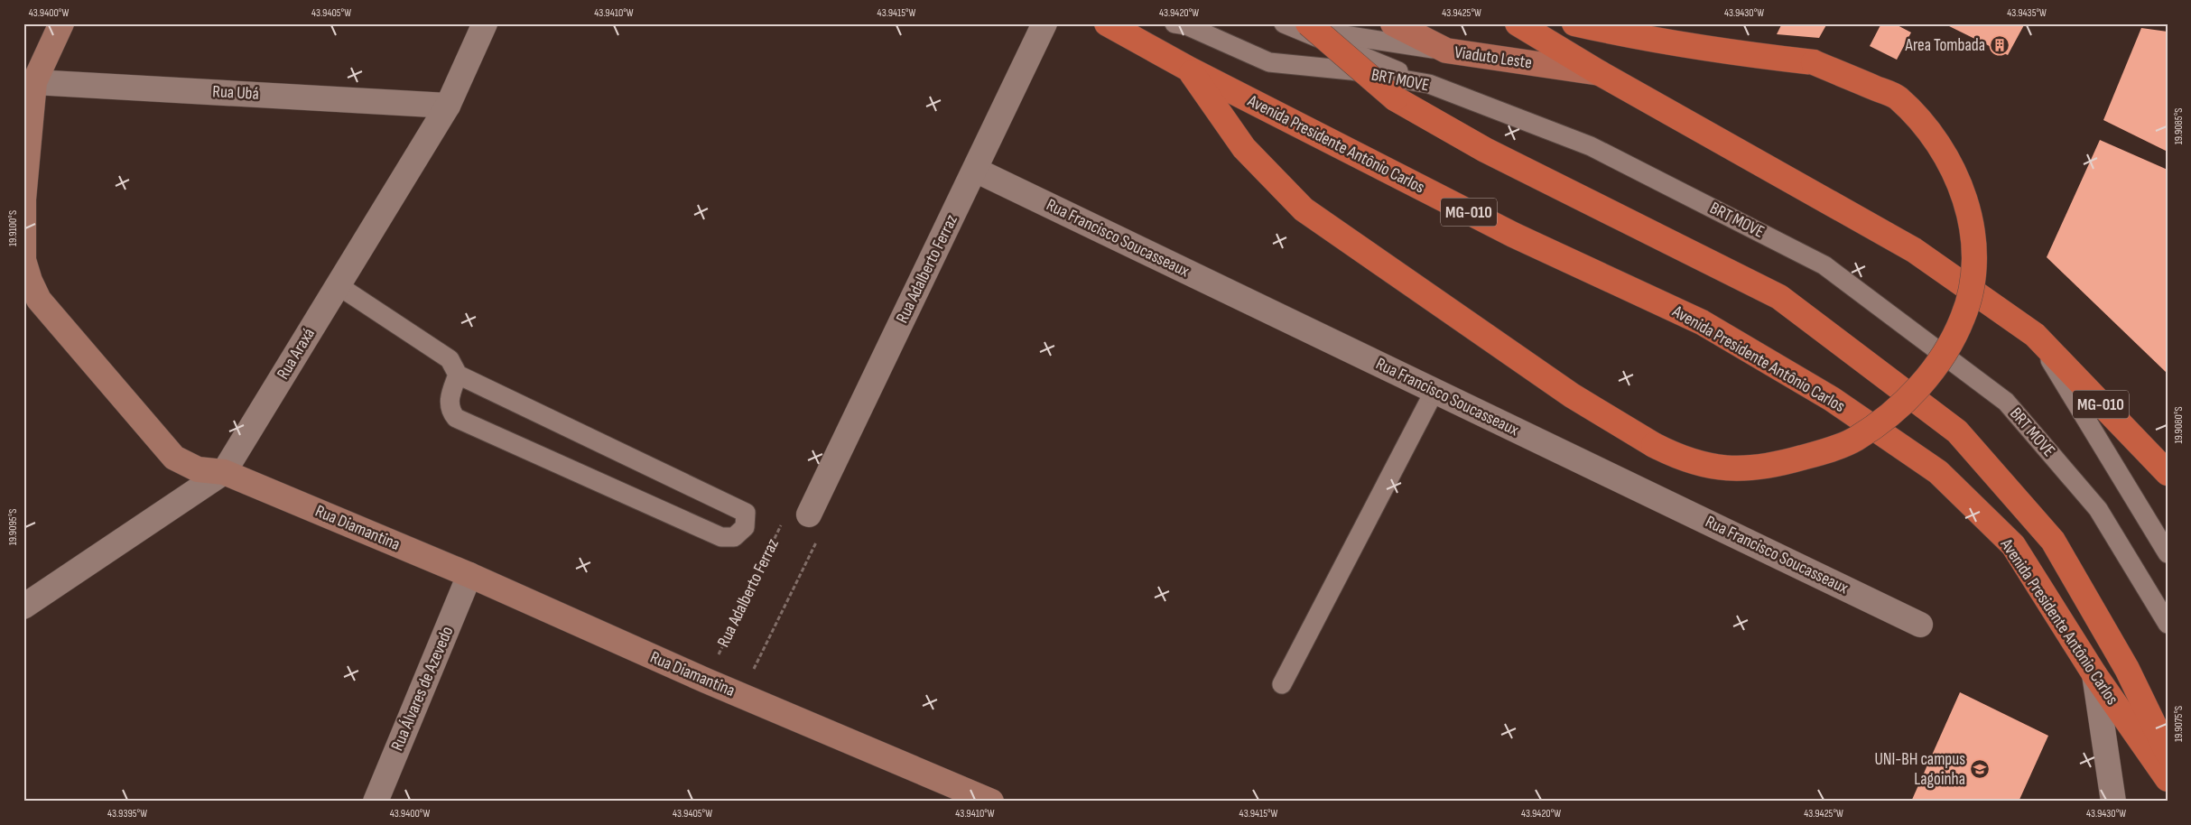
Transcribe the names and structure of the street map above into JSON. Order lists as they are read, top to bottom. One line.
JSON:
{"streets":{"highway":["Avenida Presidente Antônio Carlos","MG-010"],"main road":["Viaduto Leste"],"street":["Rua Ubá","Rua Francisco Soucasseaux","Rua Adalberto Ferraz","Rua Araxá","Rua Diamantina","Rua Álvares de Azevedo"],"lane":["BRT MOVE"]},"crossings":[["Viaduto Leste","MG-010"],["Rua Ubá","Rua Araxá"],["Rua Ubá","Rua Diamantina"],["Rua Francisco Soucasseaux","Rua Adalberto Ferraz"],["Rua Adalberto Ferraz","Rua Diamantina"],["Rua Araxá","Rua Diamantina"],["Rua Diamantina","Rua Álvares de Azevedo"]],"places":{"building":["Area Tombada"],"school or university":["UNI-BH campus Lagoinha"]},"coordinates":["43.9400°W","43.9405°W","43.9410°W","43.9415°W","43.9420°W","43.9425°W","43.9430°W","43.9435°W","19.9085°S","19.9100°S","19.9080°S","19.9095°S","19.9075°S","43.9395°W"]}
